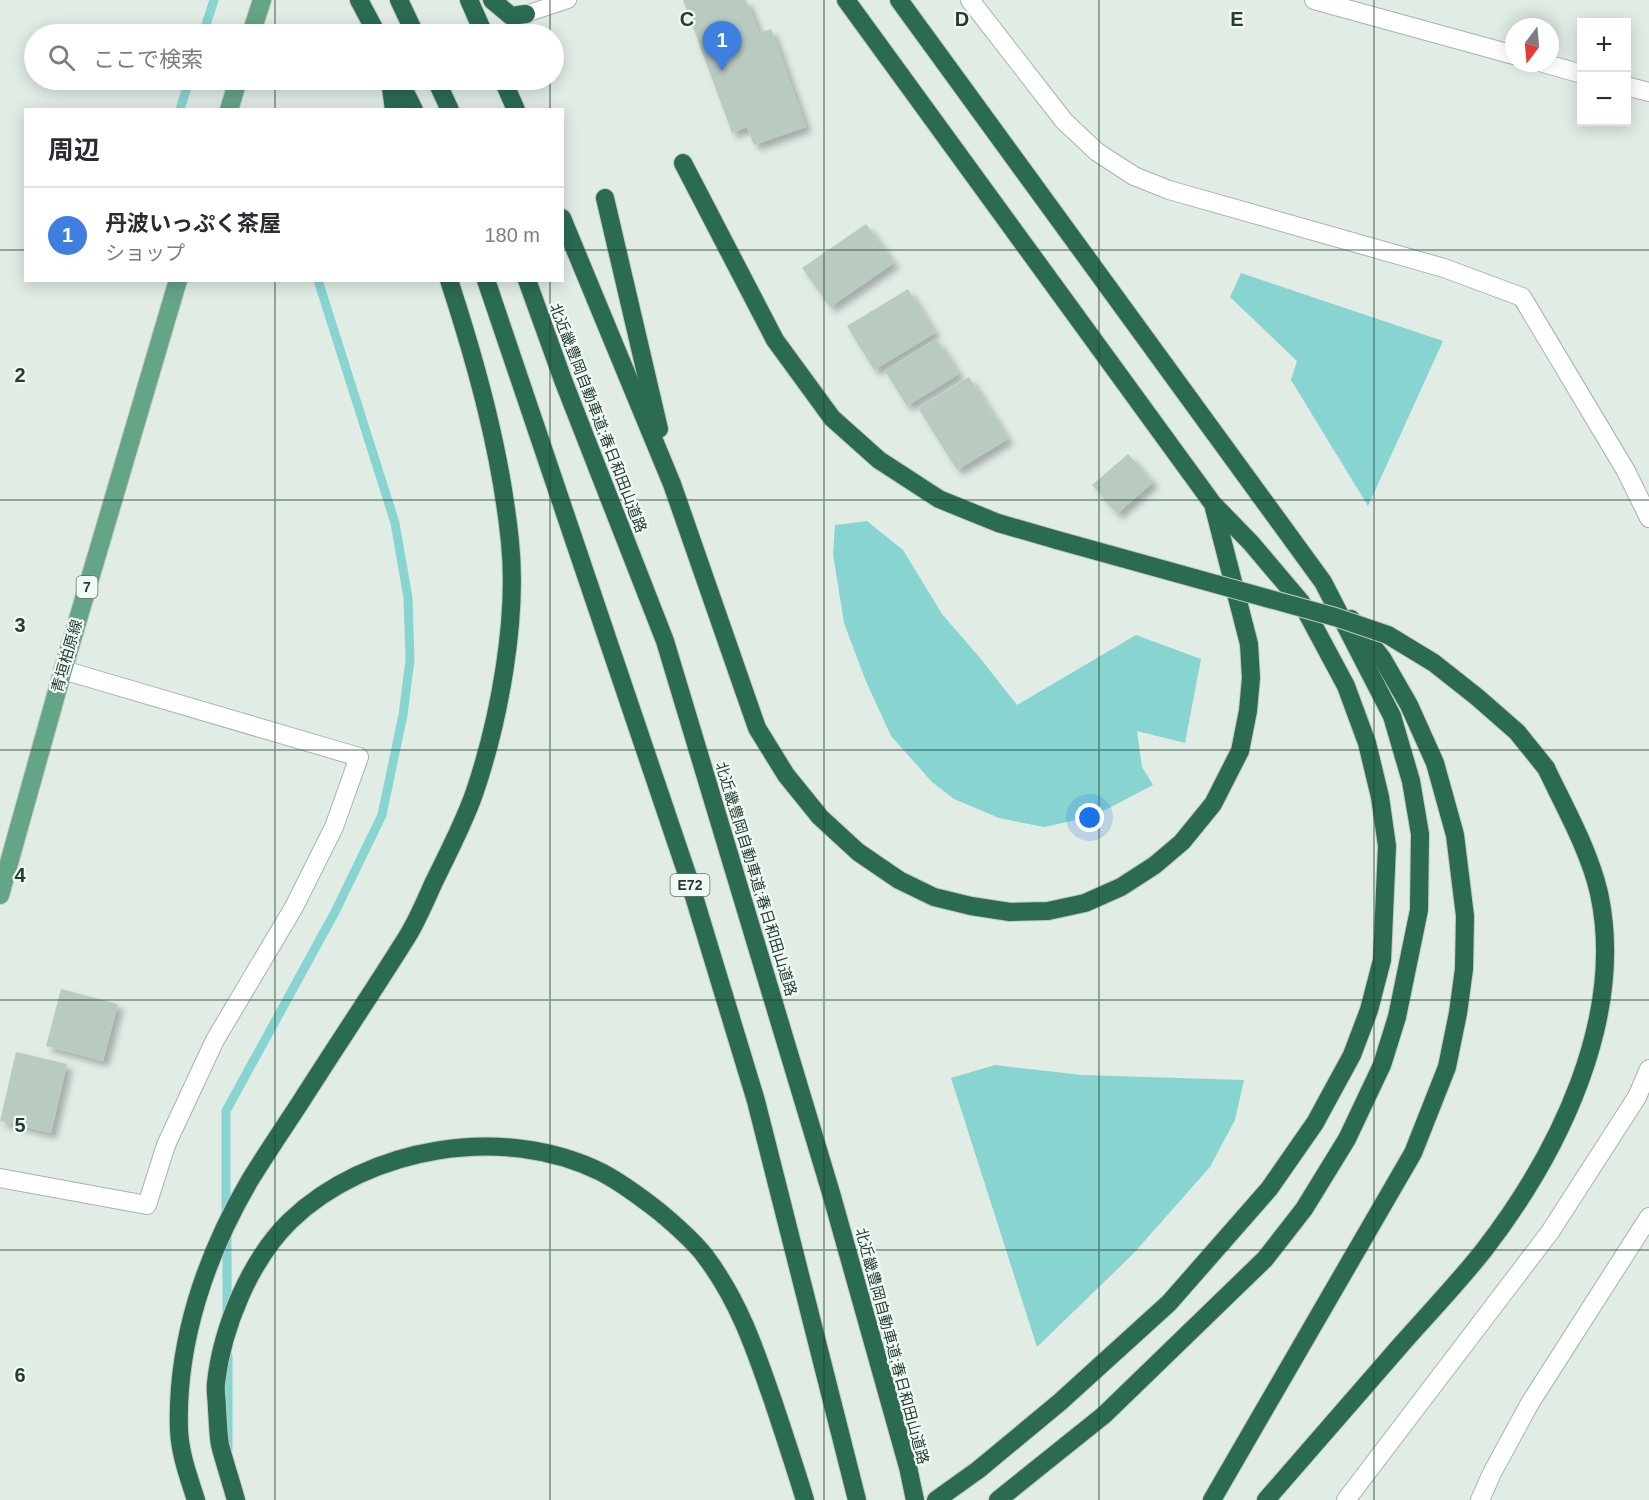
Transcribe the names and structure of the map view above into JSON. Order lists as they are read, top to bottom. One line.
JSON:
{"streets":{"highway":["北近畿豊岡自動車道;春日和田山道路","E72"],"main road":["7","青垣柏原線"]},"north":"bottom","page":{"map_buttons":["+","−"],"pins":"1","search":"ここで検索","heading":"周辺","list":[{"mark":"1","name":"丹波いっぷく茶屋","note":"ショップ","value":"180 m"}]},"grid":{"columns":["C","D","E"],"rows":["2","3","4","5","6"]}}
